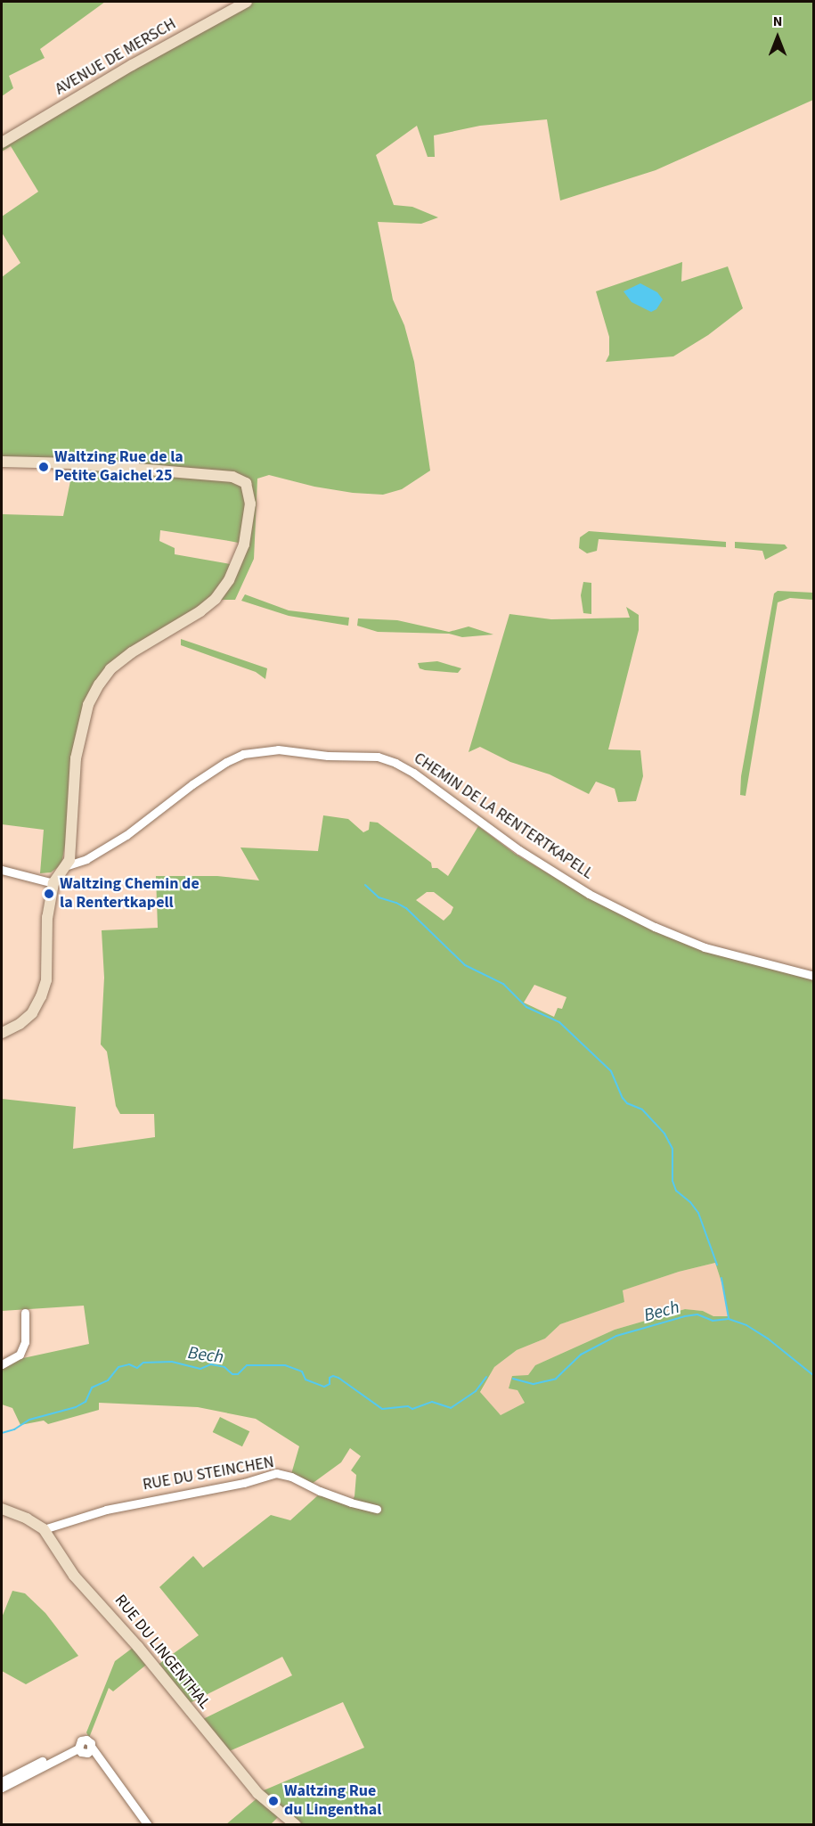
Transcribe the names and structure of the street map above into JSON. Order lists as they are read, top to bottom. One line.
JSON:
{"streets":{"street":["AVENUE DE MERSCH","CHEMIN DE LA RENTERTKAPELL","RUE DU STEINCHEN","RUE DU LINGENTHAL"]},"crossings":[["RUE DU STEINCHEN","RUE DU LINGENTHAL"]],"water":["Bech"],"places":["Waltzing Rue de la Petite Gaichel 25","Waltzing Chemin de la Rentertkapell","Waltzing Rue du Lingenthal"],"north":"top"}
